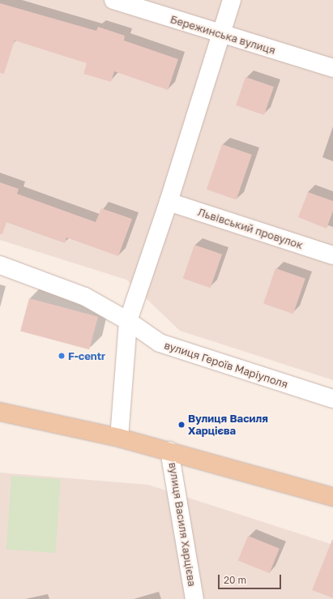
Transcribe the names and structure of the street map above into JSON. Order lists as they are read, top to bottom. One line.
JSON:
{"streets":{"street":["Бережинська вулиця","Львівський провулок","вулиця Героїв Маріуполя","вулиця Василя Харцієва"]},"places":["F-centr","Вулиця Василя Харцієва"],"scale_bar":"20 m"}
